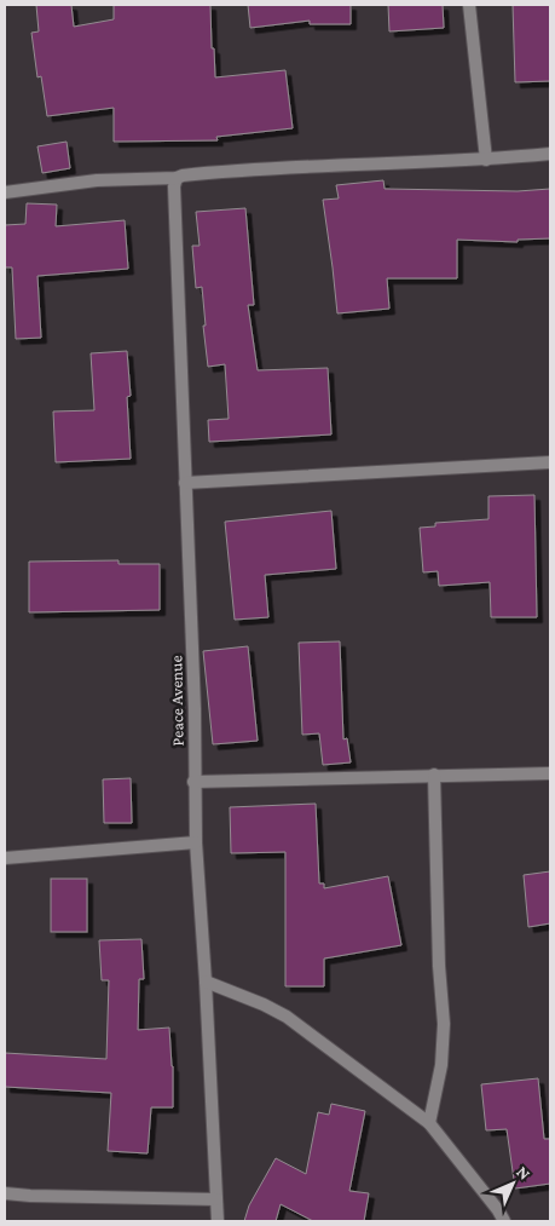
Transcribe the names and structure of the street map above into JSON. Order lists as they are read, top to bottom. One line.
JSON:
{"streets":{"street":["Peace Avenue"]},"north":"top right"}
